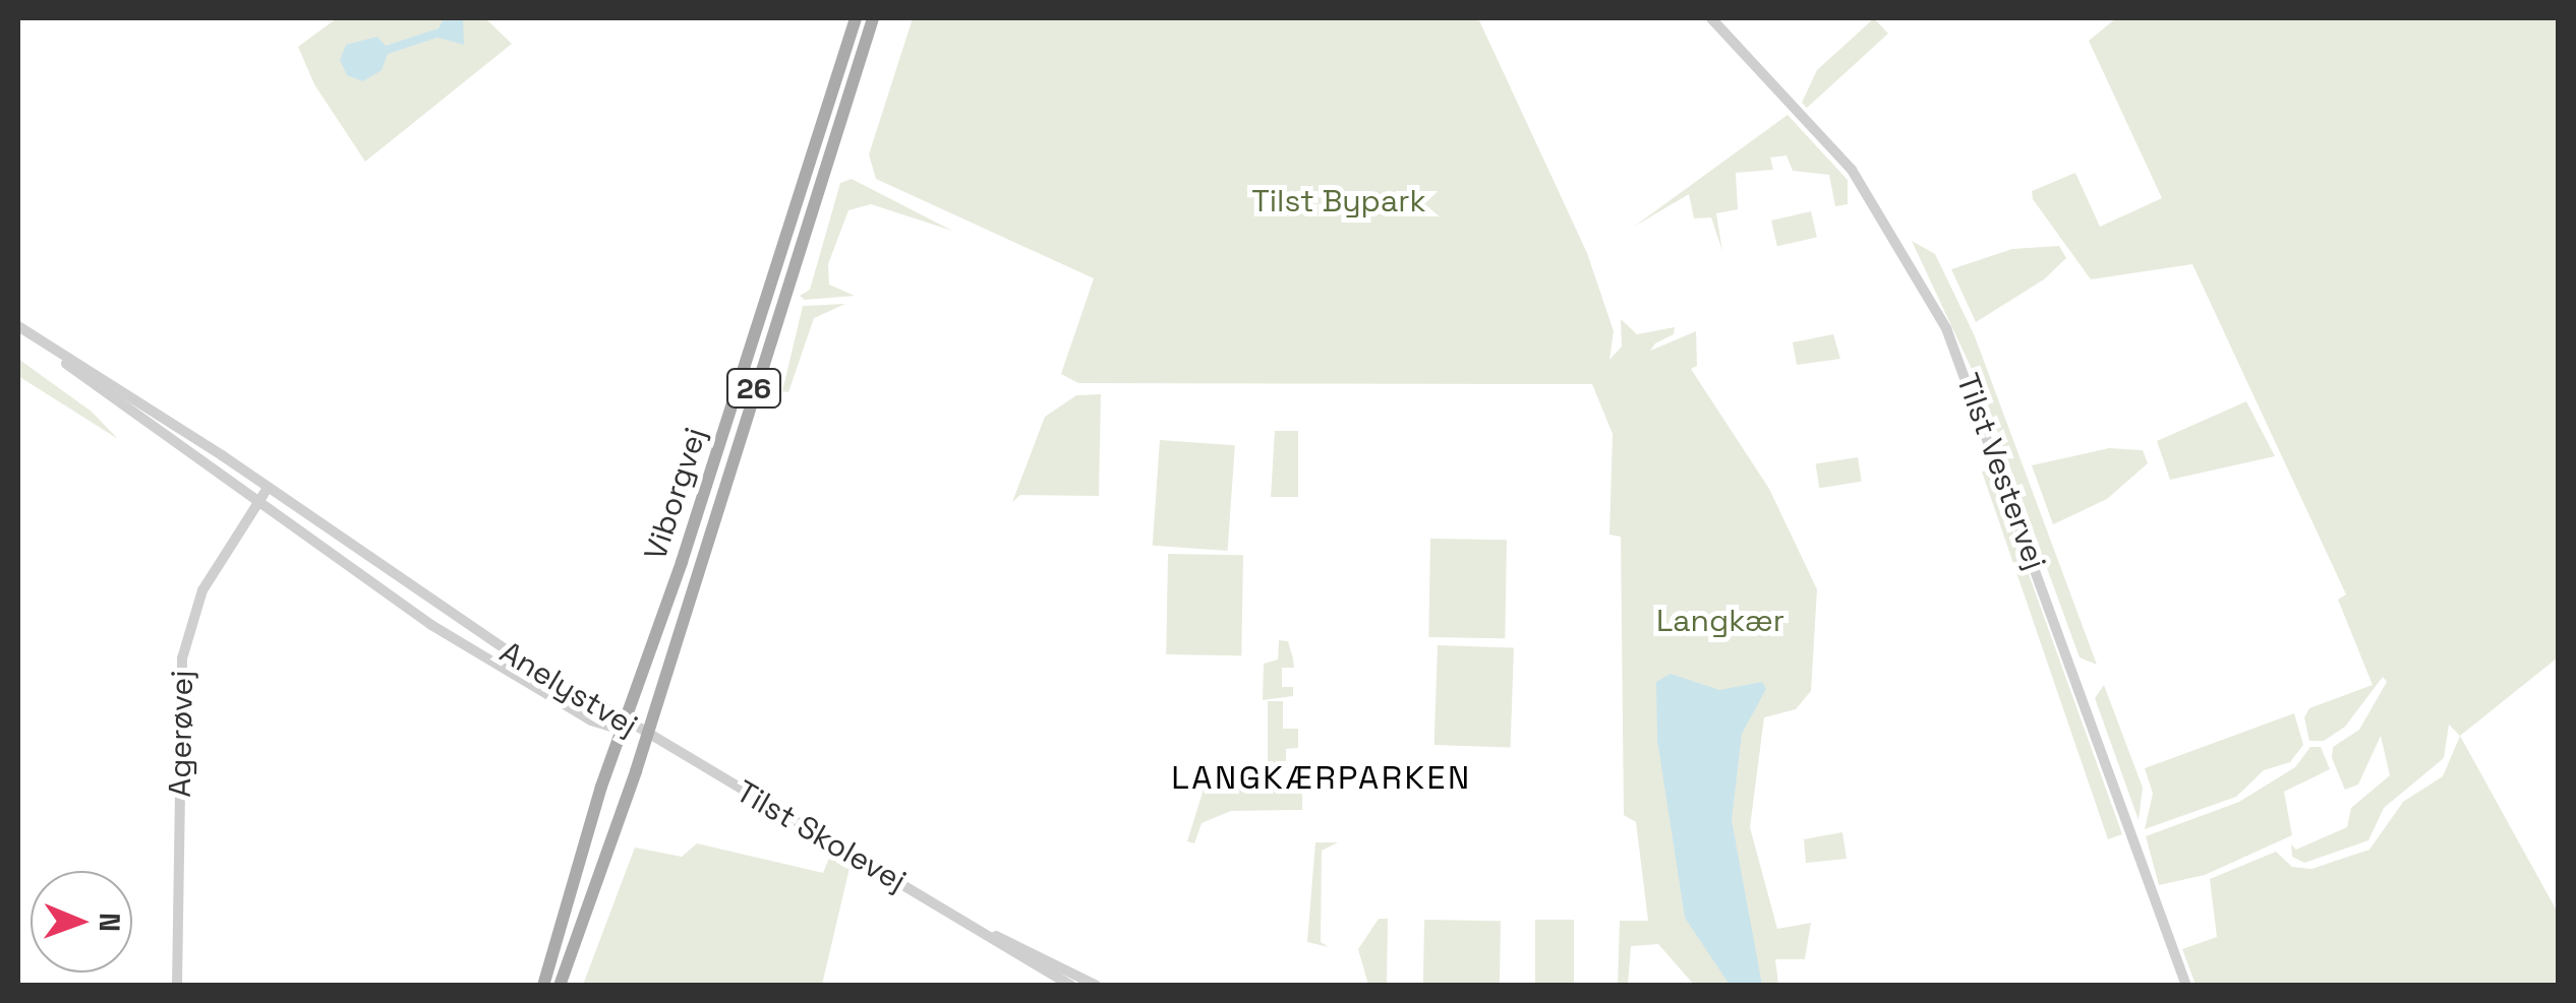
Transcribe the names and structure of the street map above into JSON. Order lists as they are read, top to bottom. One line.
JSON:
{"streets":{"main road":["26","Viborgvej"],"street":["Tilst Vestervej","Anelystvej","Agerøvej","Tilst Skolevej"]},"crossings":[["Viborgvej","Anelystvej"],["Viborgvej","Tilst Skolevej"],["Anelystvej","Agerøvej"],["Anelystvej","Tilst Skolevej"]],"districts":["LANGKÆRPARKEN"],"parks":["Tilst Bypark","Langkær"],"north":"right"}
